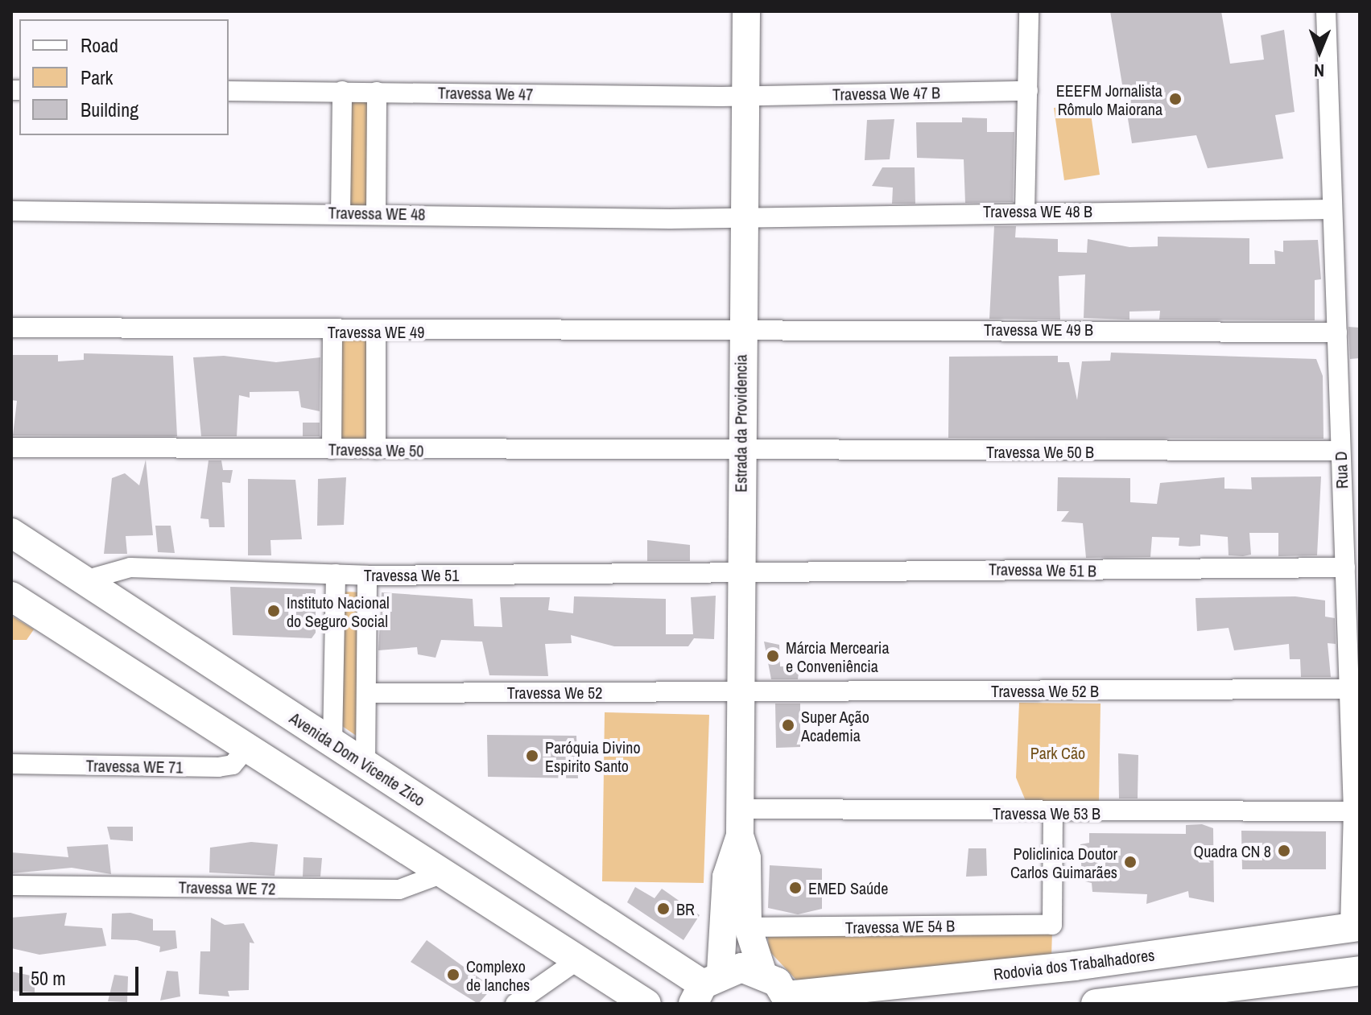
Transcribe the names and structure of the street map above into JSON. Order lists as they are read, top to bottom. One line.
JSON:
{"streets":{"main road":["Estrada da Providencia","Avenida Dom Vicente Zico","Rodovia dos Trabalhadores"],"street":["Travessa We 47","Travessa We 47 B","Travessa WE 48 B","Travessa WE 48","Travessa WE 49 B","Travessa WE 49","Travessa We 50","Travessa We 50 B","Rua D","Travessa We 51 B","Travessa We 51","Travessa We 52 B","Travessa We 52","Travessa WE 71","Travessa We 53 B","Travessa WE 72","Travessa WE 54 B"]},"crossings":[["Travessa We 47","Travessa We 47 B"],["Travessa We 47","Estrada da Providencia"],["Travessa We 47 B","Estrada da Providencia"],["Travessa WE 48 B","Travessa WE 48"],["Travessa WE 48 B","Estrada da Providencia"],["Travessa WE 48 B","Rua D"],["Travessa WE 48","Estrada da Providencia"],["Travessa WE 49 B","Travessa WE 49"],["Travessa WE 49 B","Estrada da Providencia"],["Travessa WE 49 B","Rua D"],["Travessa WE 49","Estrada da Providencia"],["Estrada da Providencia","Travessa We 50"],["Estrada da Providencia","Travessa We 50 B"],["Estrada da Providencia","Travessa We 51 B"],["Estrada da Providencia","Travessa We 51"],["Estrada da Providencia","Travessa We 52 B"],["Estrada da Providencia","Travessa We 52"],["Estrada da Providencia","Avenida Dom Vicente Zico"],["Estrada da Providencia","Travessa We 53 B"],["Estrada da Providencia","Travessa WE 54 B"],["Travessa We 50","Travessa We 50 B"],["Travessa We 50 B","Rua D"],["Rua D","Travessa We 51 B"],["Rua D","Travessa We 52 B"],["Rua D","Travessa We 53 B"],["Rua D","Rodovia dos Trabalhadores"],["Travessa We 51 B","Travessa We 51"],["Travessa We 51","Avenida Dom Vicente Zico"],["Travessa We 52 B","Travessa We 52"],["Travessa We 53 B","Travessa WE 54 B"]],"parks":["Park Cão"],"places":["EEEFM Jornalista Rômulo Maiorana","Instituto Nacional do Seguro Social","Márcia Mercearia e Conveniência","Super Ação Academia","Paróquia Divino Espirito Santo","Quadra CN 8","Policlinica Doutor Carlos Guimarães","EMED Saúde","BR","Complexo de lanches"],"legend":["Road","Park","Building"],"scale_bar":"50 m","north":"bottom"}
